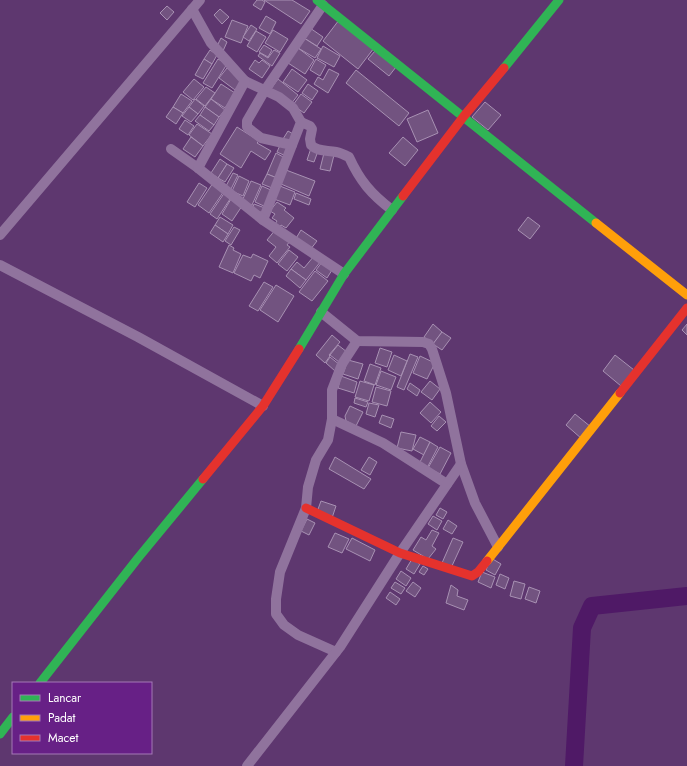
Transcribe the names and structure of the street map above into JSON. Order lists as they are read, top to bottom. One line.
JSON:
{"legend":["Lancar","Padat","Macet"]}
